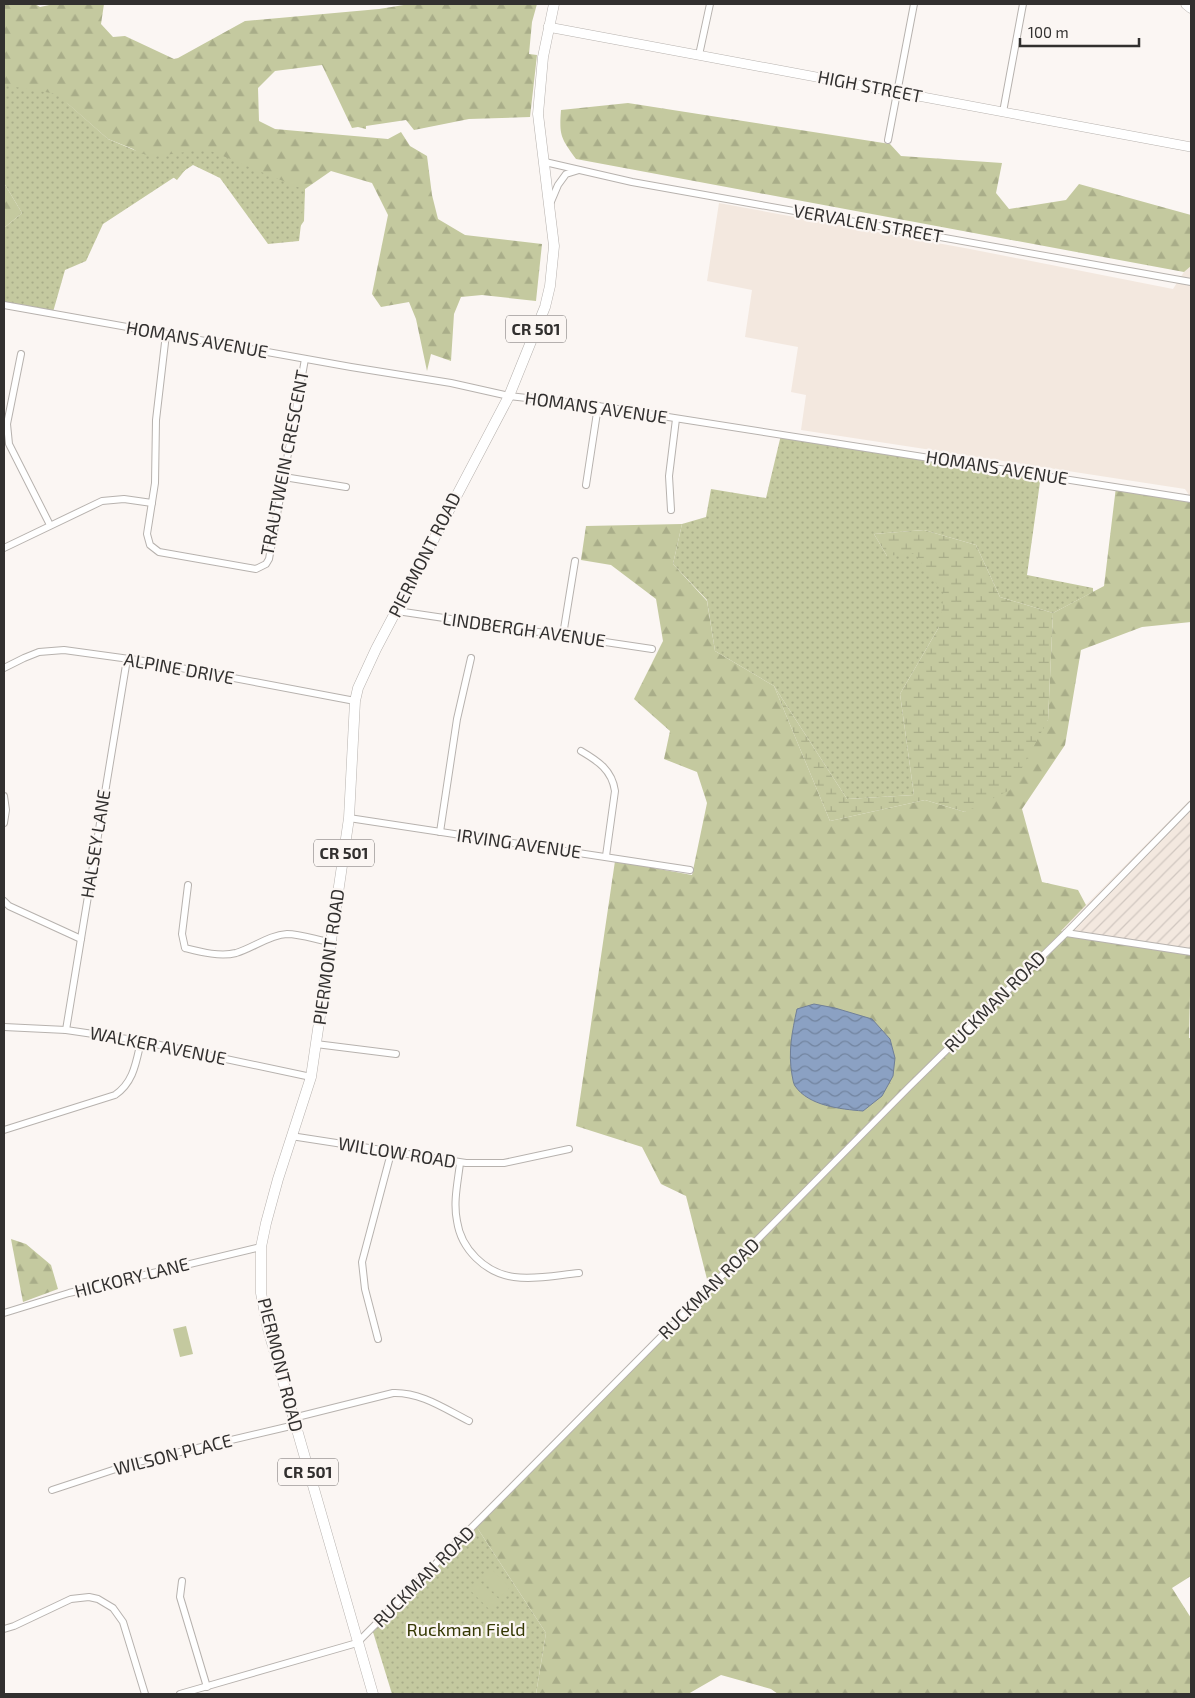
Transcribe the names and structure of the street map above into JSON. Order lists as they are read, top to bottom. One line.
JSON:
{"streets":{"main road":["CR 501","PIERMONT ROAD"],"street":["HIGH STREET","VERVALEN STREET","HOMANS AVENUE","TRAUTWEIN CRESCENT","LINDBERGH AVENUE","ALPINE DRIVE","HALSEY LANE","IRVING AVENUE","RUCKMAN ROAD","WALKER AVENUE","WILLOW ROAD","HICKORY LANE","WILSON PLACE"]},"crossings":[["HIGH STREET","PIERMONT ROAD"],["VERVALEN STREET","PIERMONT ROAD"],["HOMANS AVENUE","TRAUTWEIN CRESCENT"],["HOMANS AVENUE","PIERMONT ROAD"],["PIERMONT ROAD","LINDBERGH AVENUE"],["PIERMONT ROAD","ALPINE DRIVE"],["PIERMONT ROAD","IRVING AVENUE"],["PIERMONT ROAD","RUCKMAN ROAD"],["PIERMONT ROAD","WALKER AVENUE"],["PIERMONT ROAD","WILLOW ROAD"],["PIERMONT ROAD","HICKORY LANE"],["PIERMONT ROAD","WILSON PLACE"],["ALPINE DRIVE","HALSEY LANE"],["HALSEY LANE","WALKER AVENUE"]],"parks":["Ruckman Field"],"scale_bar":"100 m"}
